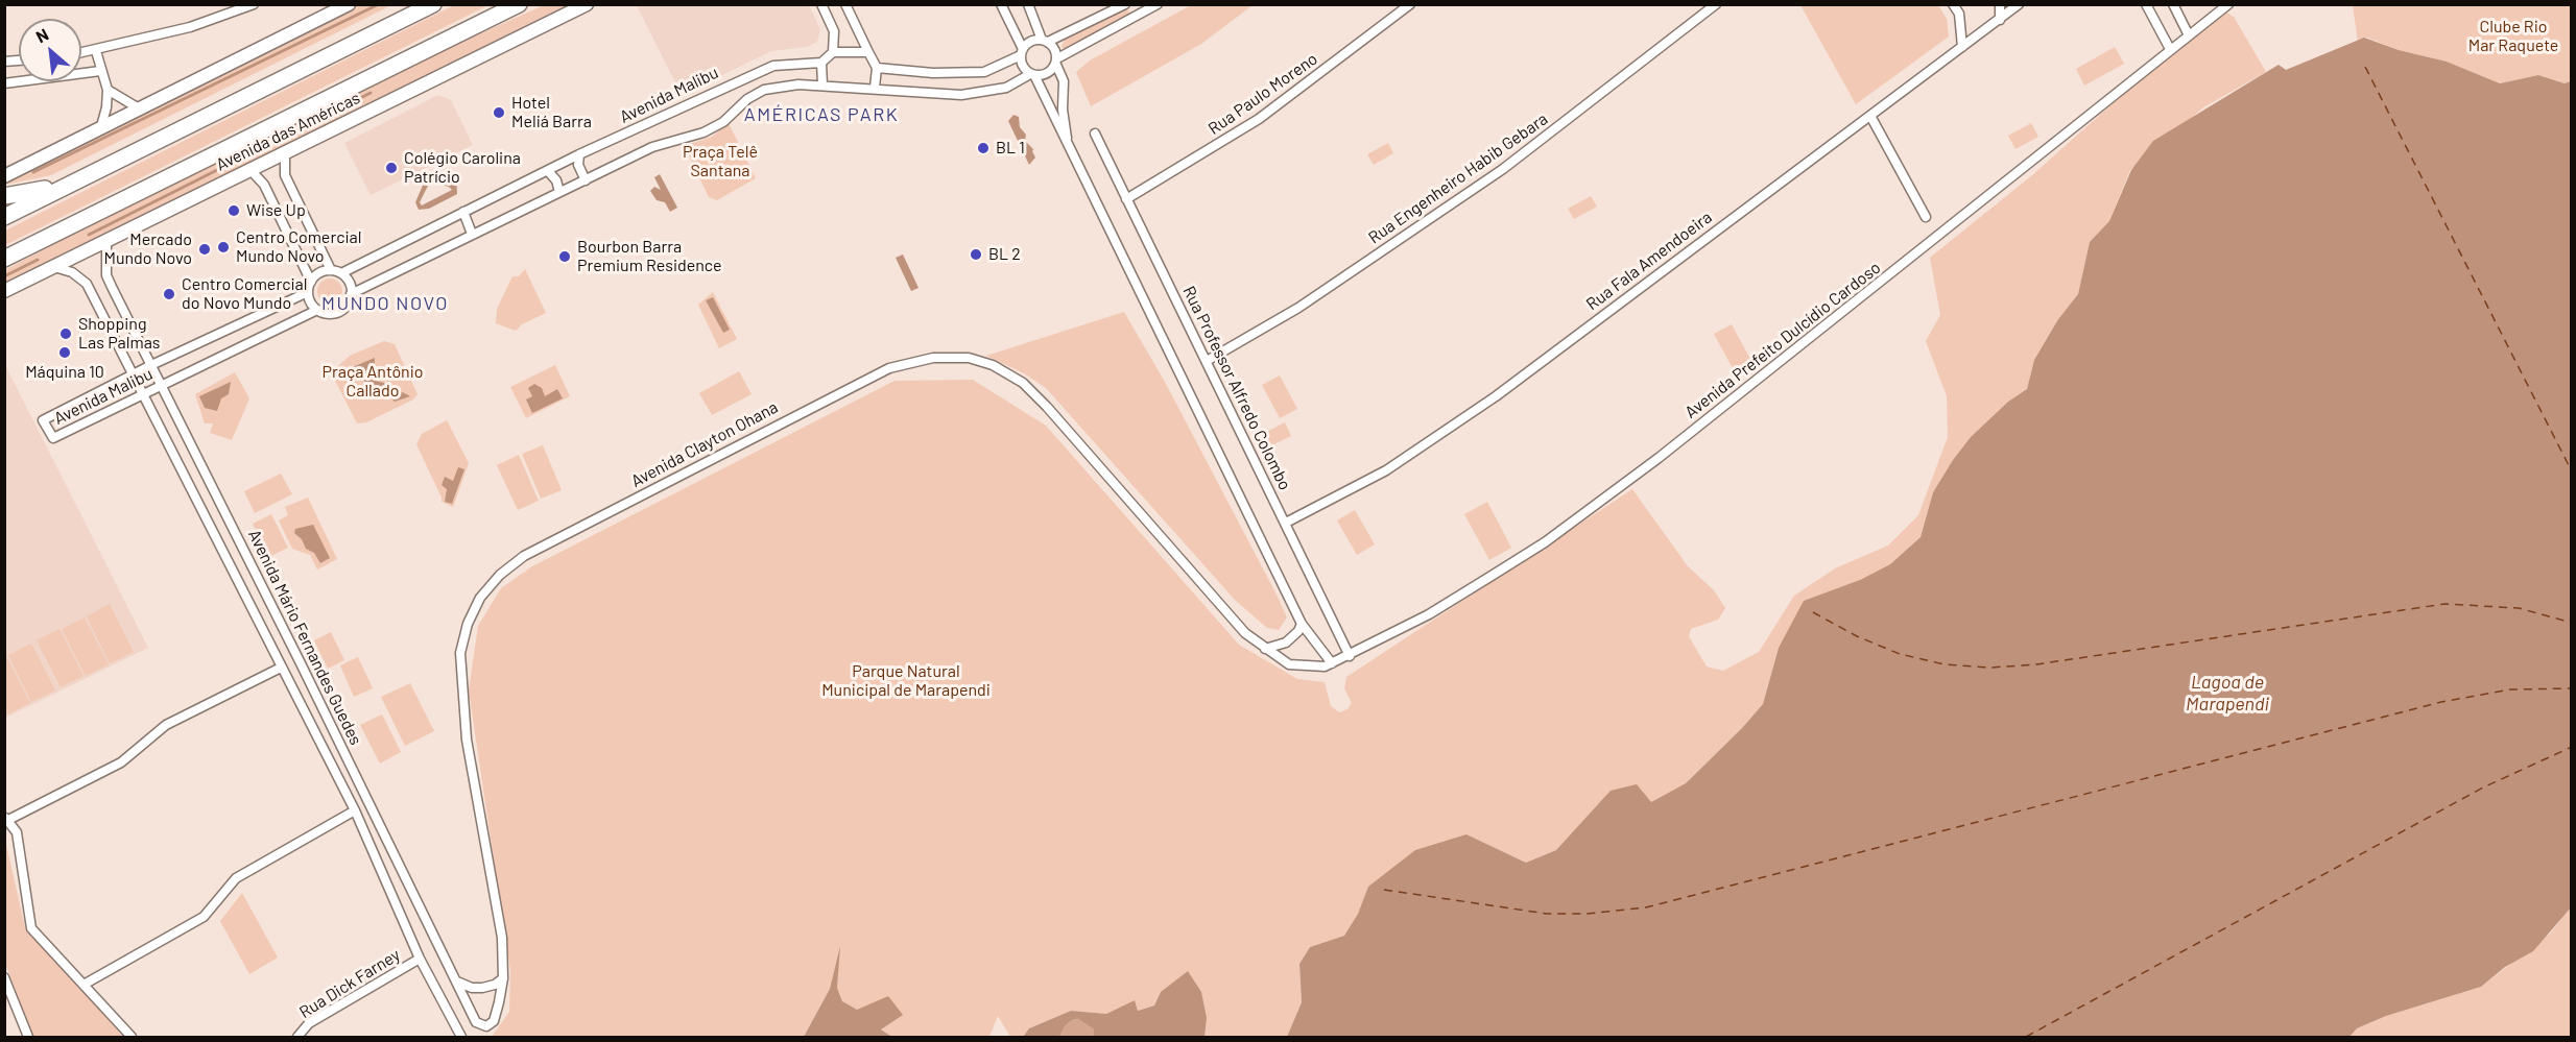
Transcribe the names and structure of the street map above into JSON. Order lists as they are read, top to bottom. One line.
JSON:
{"streets":{"highway":["Avenida das Américas"],"street":["Rua Paulo Moreno","Avenida Malibu","Rua Engenheiro Habib Gebara","Rua Fala Amendoeira","Avenida Prefeito Dulcídio Cardoso","Rua Professor Alfredo Colombo","Avenida Clayton Ohana","Avenida Mário Fernandes Guedes","Rua Dick Farney"]},"crossings":[["Rua Paulo Moreno","Rua Professor Alfredo Colombo"],["Avenida Malibu","Avenida Mário Fernandes Guedes"],["Avenida das Américas","Avenida Mário Fernandes Guedes"],["Rua Engenheiro Habib Gebara","Rua Professor Alfredo Colombo"],["Rua Fala Amendoeira","Rua Professor Alfredo Colombo"],["Avenida Prefeito Dulcídio Cardoso","Rua Professor Alfredo Colombo"],["Avenida Prefeito Dulcídio Cardoso","Avenida Clayton Ohana"],["Avenida Clayton Ohana","Avenida Mário Fernandes Guedes"],["Avenida Mário Fernandes Guedes","Rua Dick Farney"]],"districts":["AMÉRICAS PARK","MUNDO NOVO"],"water":["Lagoa de Marapendi"],"parks":["Clube Rio Mar Raquete","Praça Telê Santana","Praça Antônio Callado","Parque Natural Municipal de Marapendi"],"places":["Hotel Meliá Barra","BL 1","Colégio Carolina Patrício","Wise Up","Centro Comercial Mundo Novo","Mercado Mundo Novo","BL 2","Bourbon Barra Premium Residence","Centro Comercial do Novo Mundo","Shopping Las Palmas","Máquina 10"],"north":"top left"}
